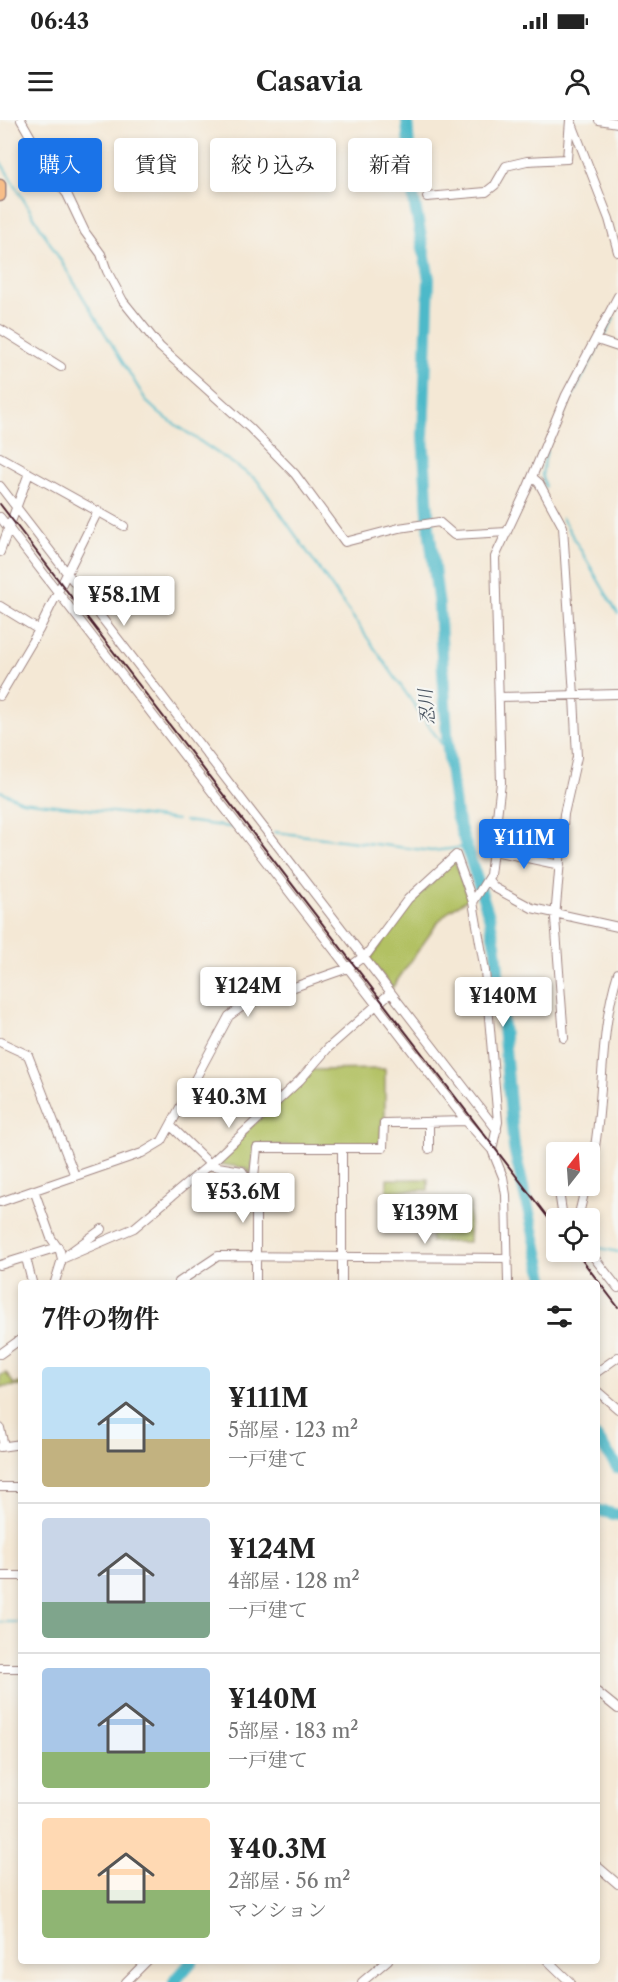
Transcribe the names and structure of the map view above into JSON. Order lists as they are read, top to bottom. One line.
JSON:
{"water":["忍川"],"north":"top","page":{"status":"06:43","header":"Casavia","chip":["購入","賃貸","絞り込み","新着"],"price":["¥58.1M","¥111M","¥124M","¥140M","¥40.3M","¥53.6M","¥139M"],"heading":"7件の物件","list":[{"name":"¥111M","note":"5部屋 · 123 m² · 一戸建て"},{"name":"¥124M","note":"4部屋 · 128 m² · 一戸建て"},{"name":"¥140M","note":"5部屋 · 183 m² · 一戸建て"},{"name":"¥40.3M","note":"2部屋 · 56 m² · マンション"}]}}
